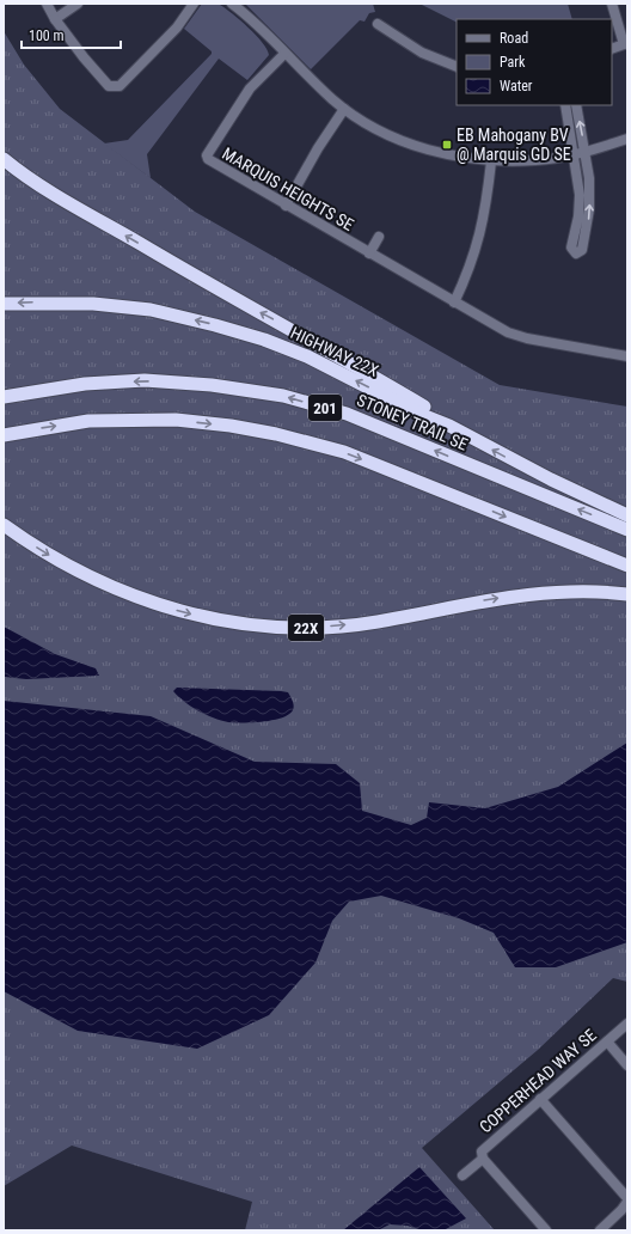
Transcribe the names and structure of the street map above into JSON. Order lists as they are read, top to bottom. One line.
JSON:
{"streets":{"highway":["HIGHWAY 22X","201","STONEY TRAIL SE","22X"],"street":["MARQUIS HEIGHTS SE","COPPERHEAD WAY SE"]},"places":{"transit":["EB Mahogany BV @ Marquis GD SE"]},"legend":["Road","Park","Water"],"scale_bar":"100 m"}
